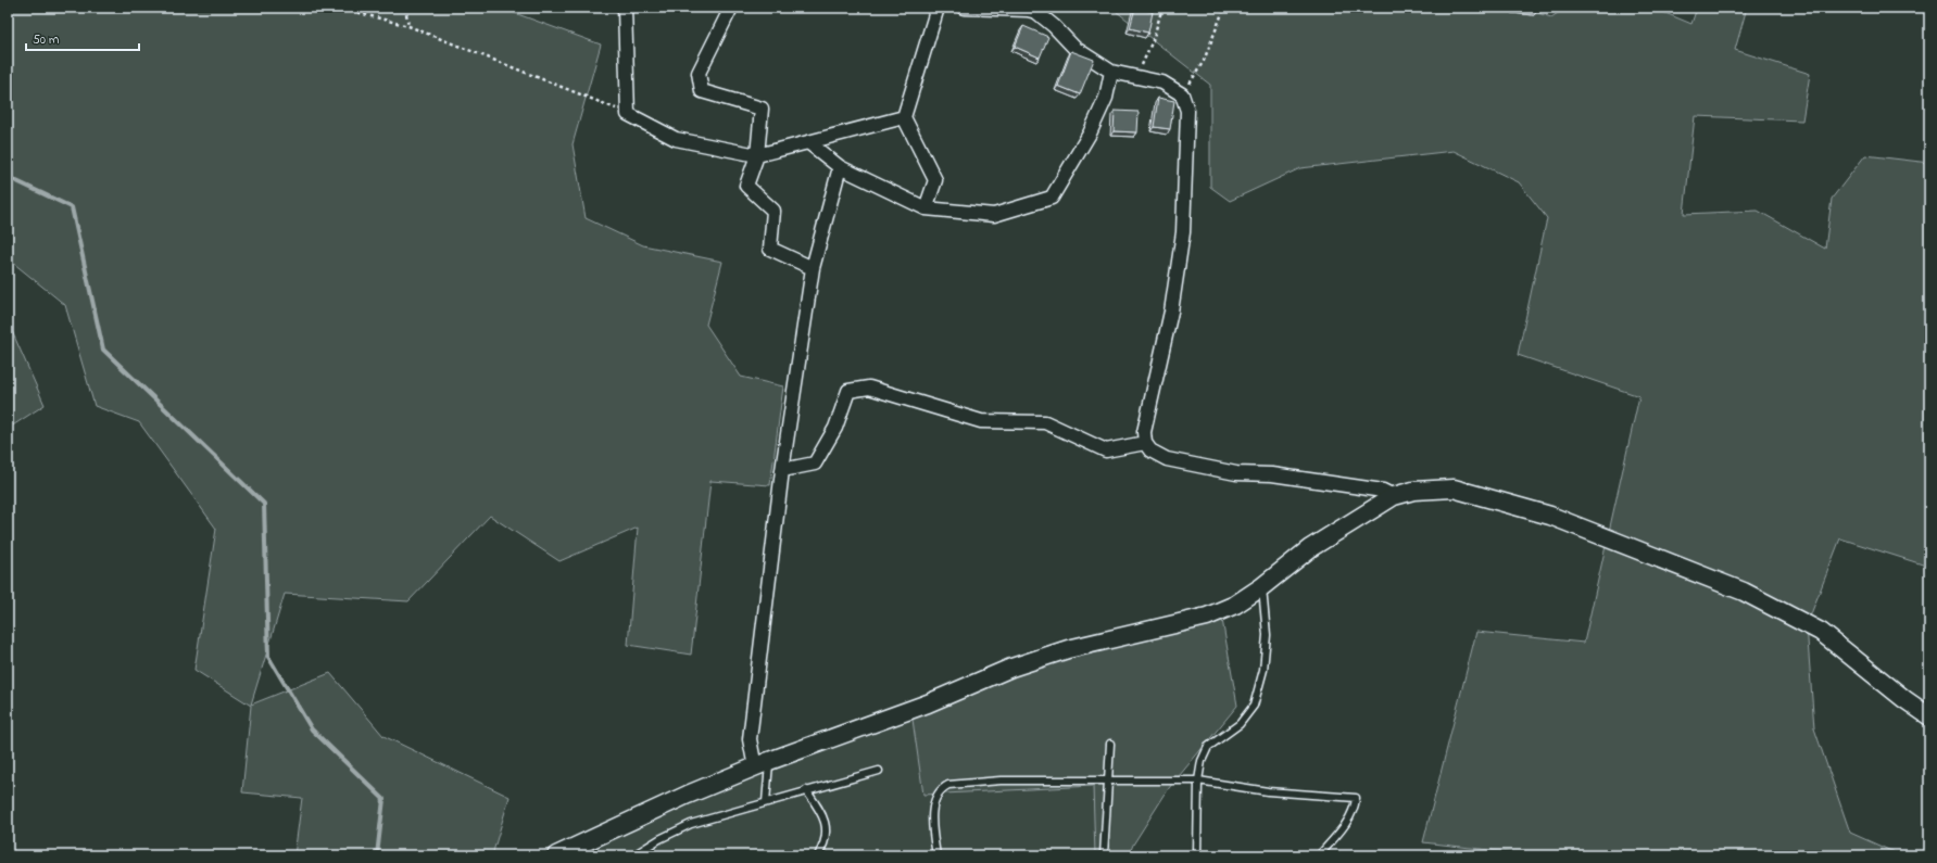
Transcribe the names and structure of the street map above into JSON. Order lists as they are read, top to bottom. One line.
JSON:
{"scale_bar":"50 m"}
